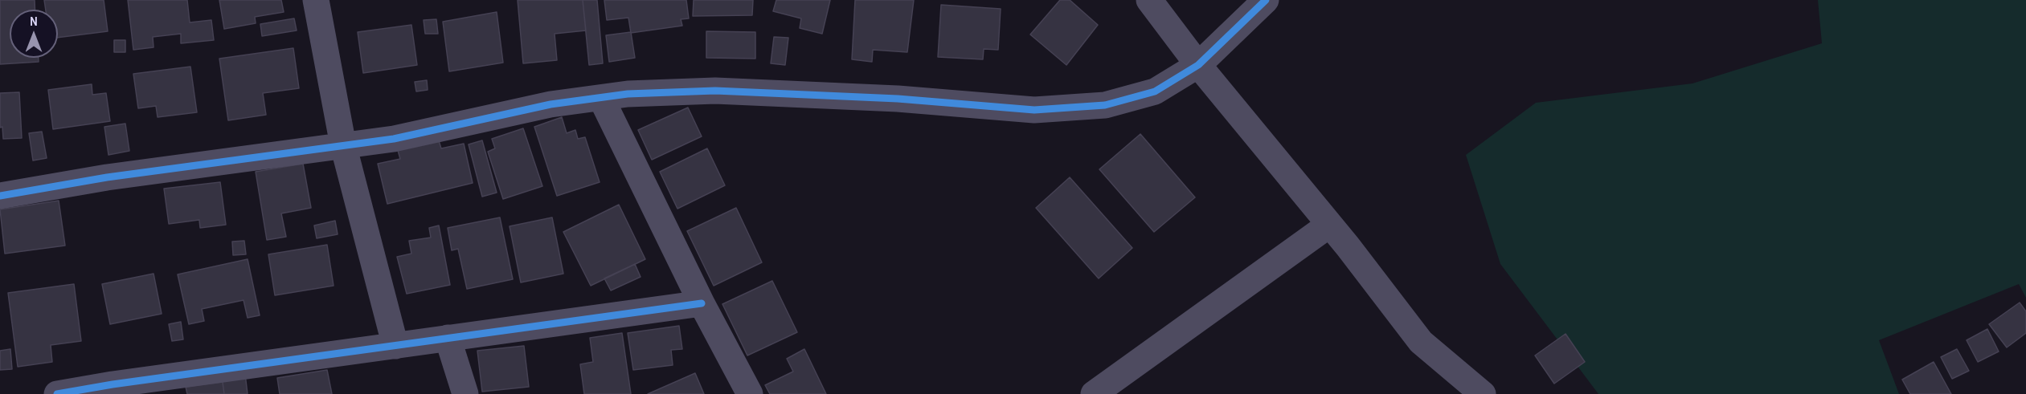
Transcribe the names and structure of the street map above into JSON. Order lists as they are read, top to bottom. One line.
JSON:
{"north":"top"}
